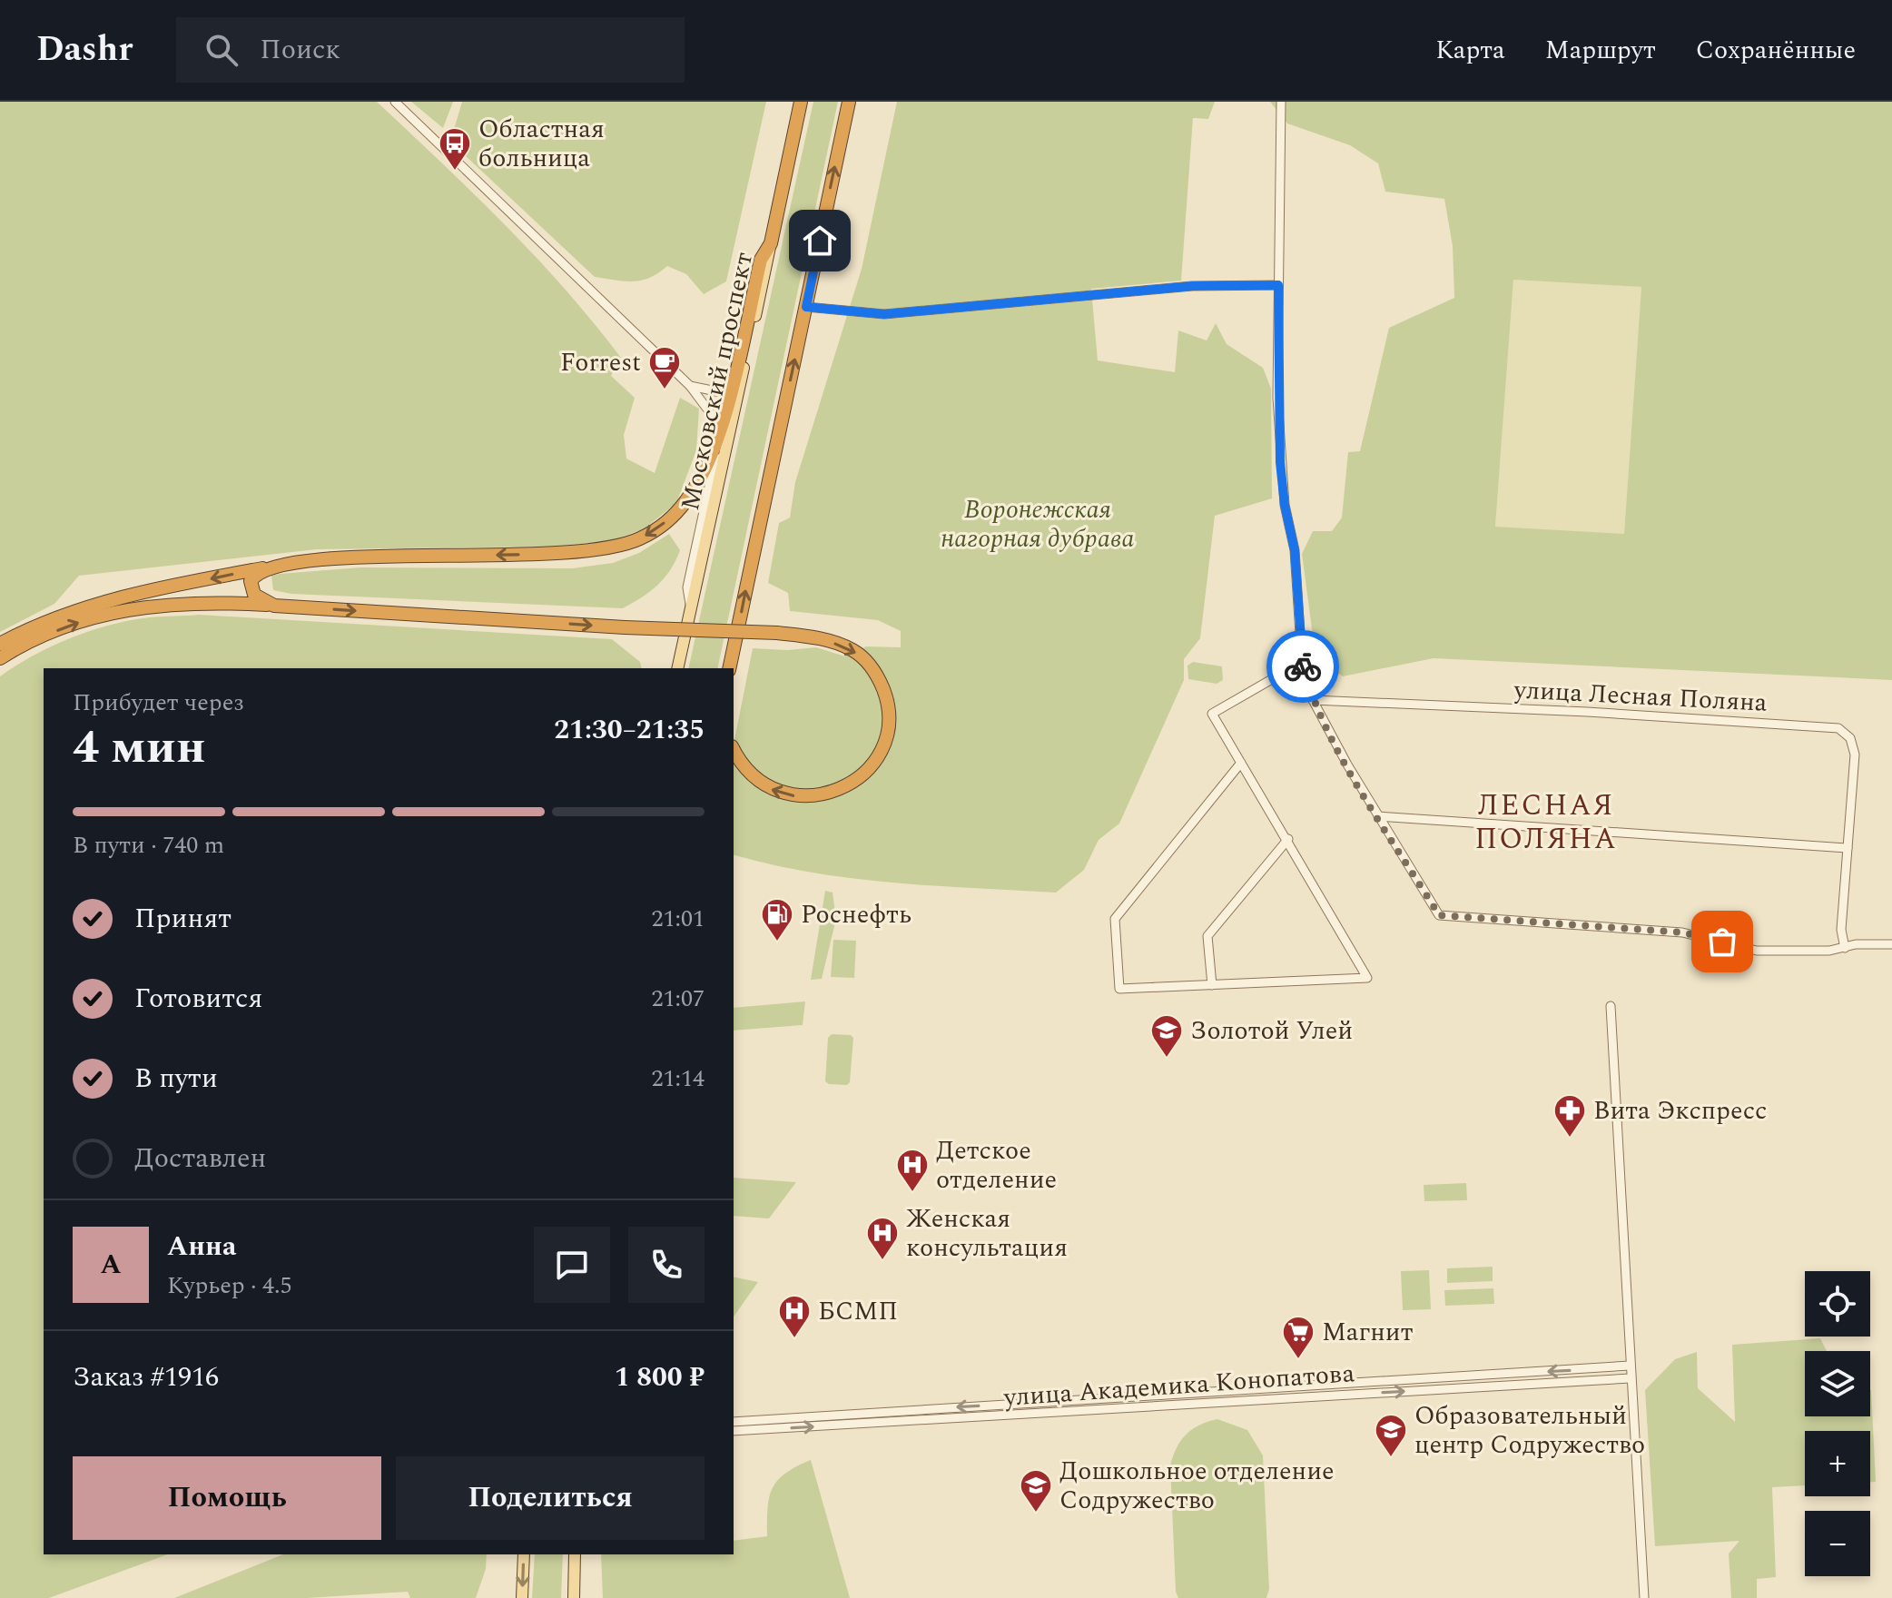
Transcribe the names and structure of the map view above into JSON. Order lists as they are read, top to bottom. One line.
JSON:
{"streets":{"highway":["Московский проспект"],"street":["улица Лесная Поляна","улица Академика Конопатова"]},"districts":["ЛЕСНАЯ ПОЛЯНА"],"parks":["Воронежская нагорная дубрава"],"places":{"bus stop":["Областная больница"],"cafe":["Forrest"],"fuel station":["Роснефть"],"school or university":["Золотой Улей","Образовательный центр Содружество","Дошкольное отделение Содружество"],"pharmacy":["Вита Экспресс"],"hospital":["Детское отделение","Женская консультация","БСМП"],"supermarket":["Магнит"]},"page":{"header":"Dashr","search":"Поиск","nav":["Карта","Маршрут","Сохранённые"],"heading":["4 мин","Прибудет через","21:30–21:35"],"panel":["Анна","Курьер · 4.5","Заказ #1916","1 800 ₽"],"bar":"В пути · 740 m","list":[["Принят","21:01"],["Готовится","21:07"],["В пути","21:14"],"Доставлен"],"round":"А","map_buttons":["+","−"],"buttons":["Помощь","Поделиться"]}}
